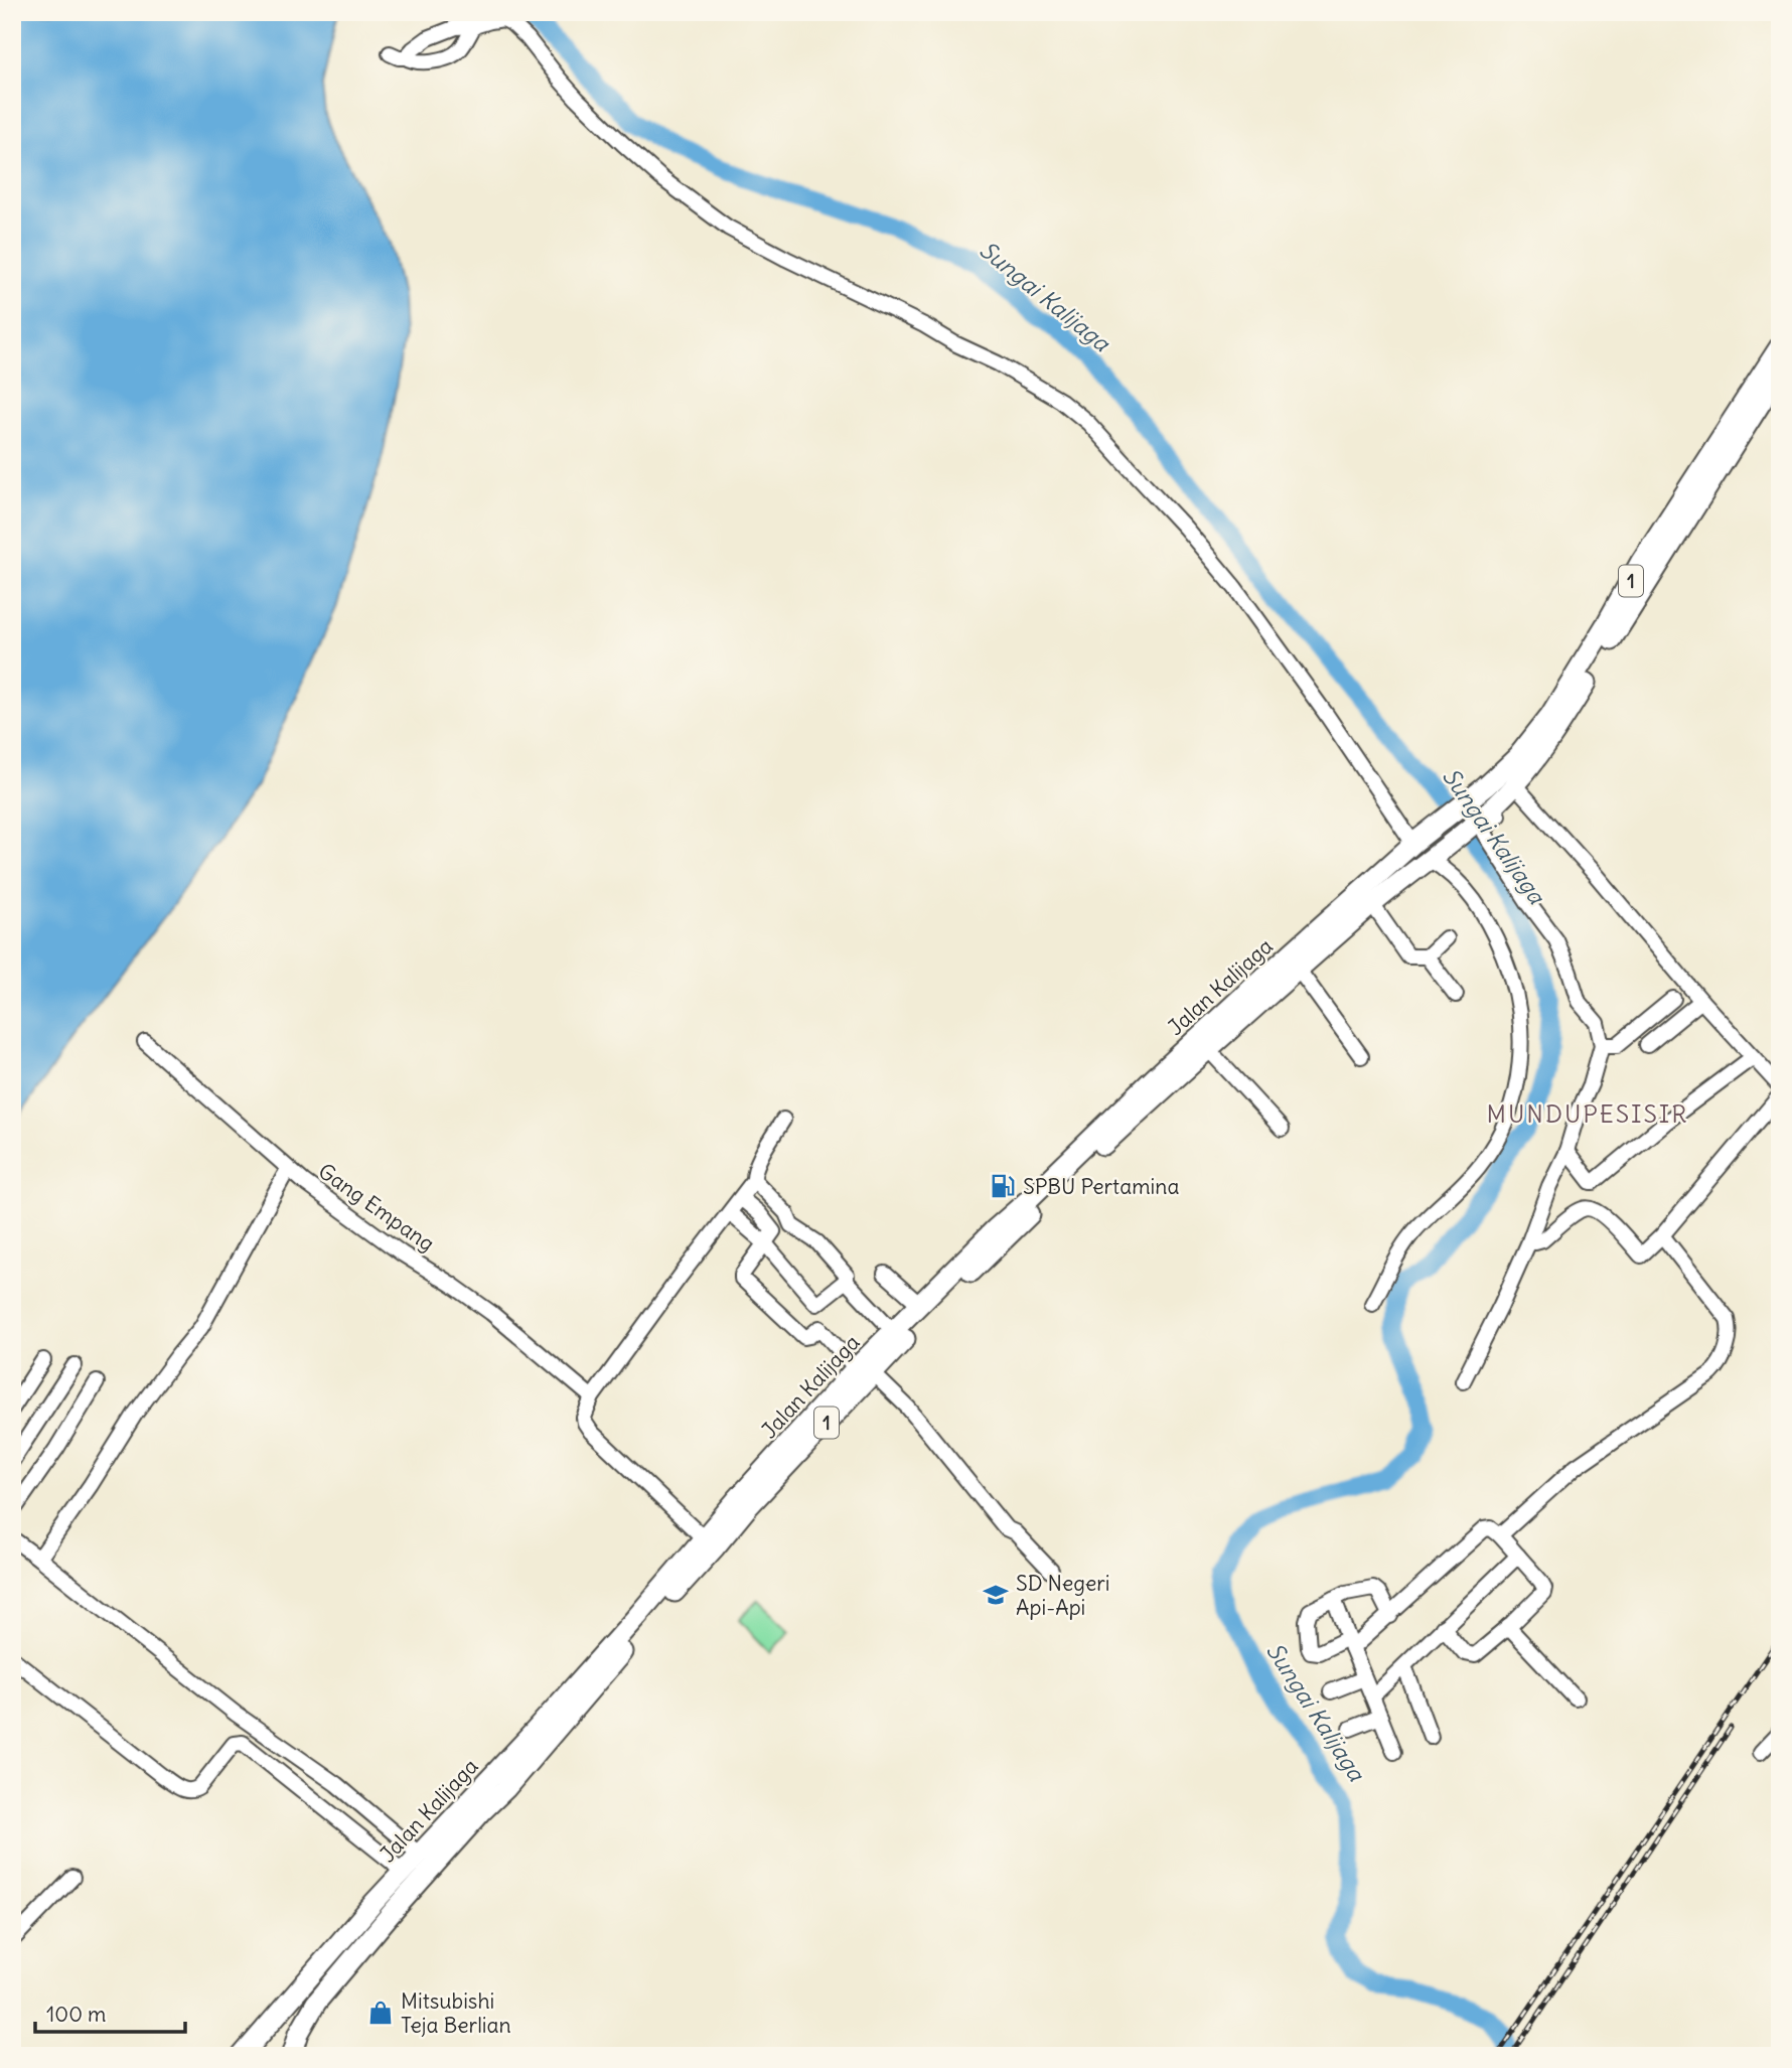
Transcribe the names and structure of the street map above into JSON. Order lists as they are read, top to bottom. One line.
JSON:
{"streets":{"highway":["1","Jalan Kalijaga"],"street":["Gang Empang"]},"crossings":[["1","Jalan Kalijaga"]],"districts":["MUNDUPESISIR"],"water":["Sungai Kalijaga"],"places":{"fuel station":["SPBU Pertamina"],"school or university":["SD Negeri Api-Api"],"shop":["Mitsubishi Teja Berlian"]},"scale_bar":"100 m"}
